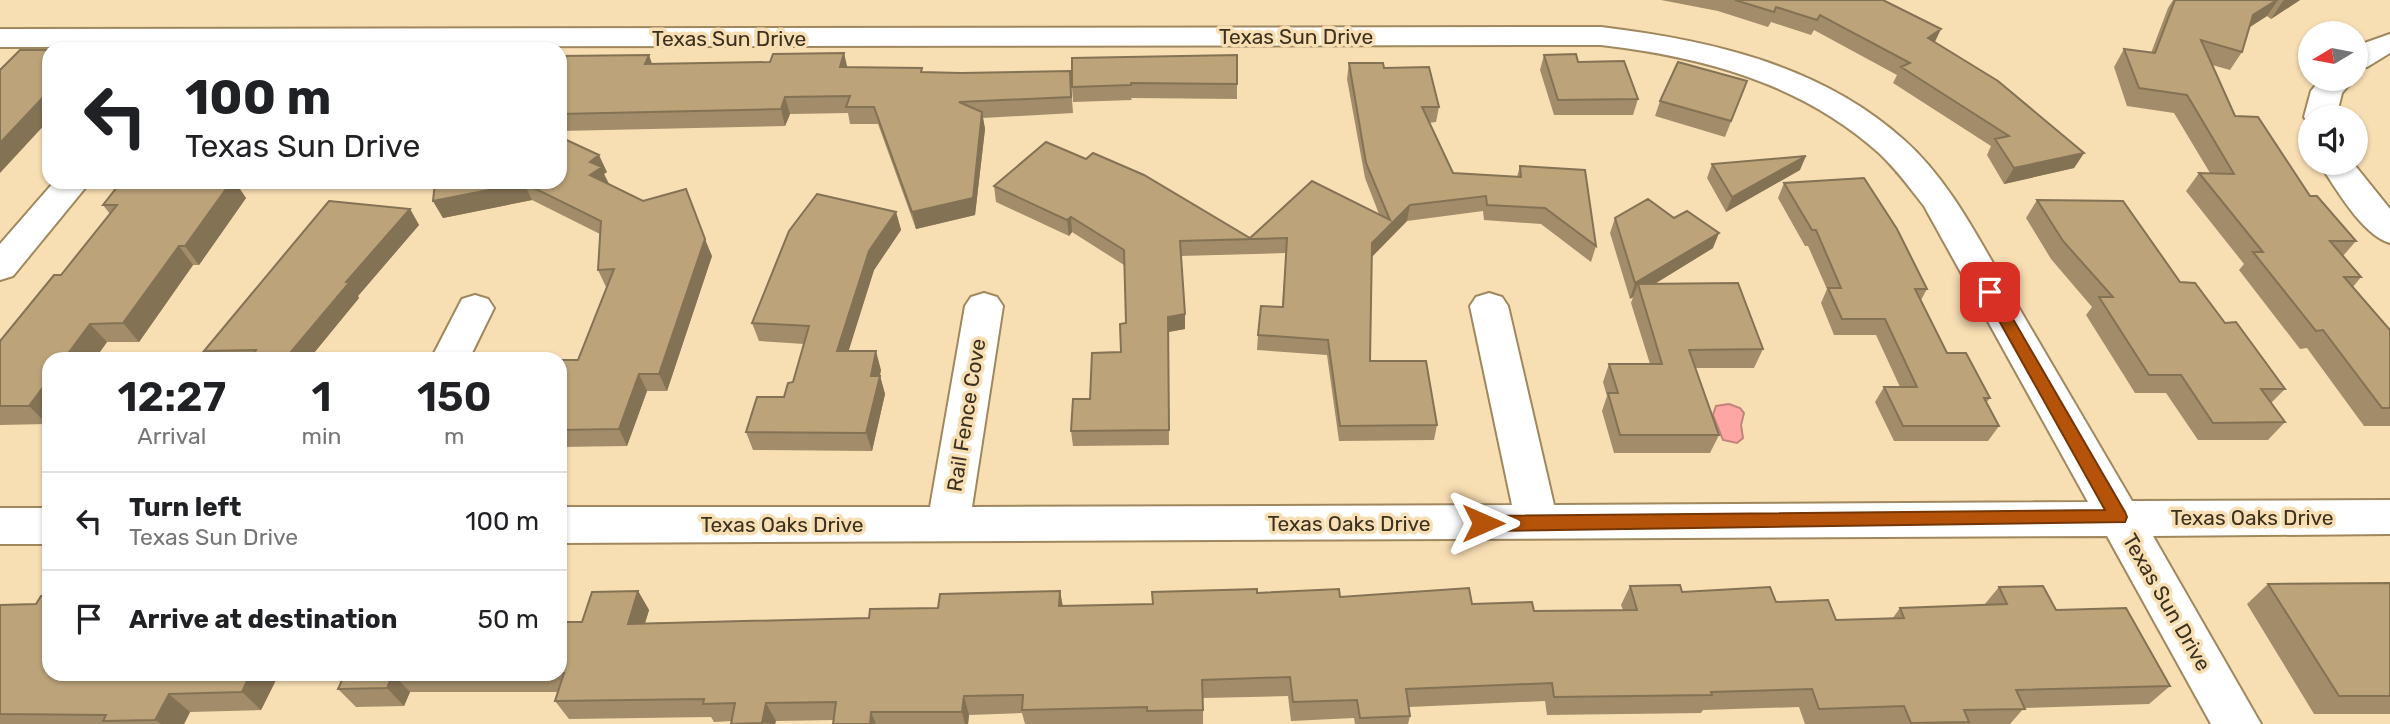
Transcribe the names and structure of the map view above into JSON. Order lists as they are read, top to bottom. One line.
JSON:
{"streets":{"street":["Texas Sun Drive","Rail Fence Cove","Texas Oaks Drive"]},"crossings":[["Texas Sun Drive","Texas Oaks Drive"],["Rail Fence Cove","Texas Oaks Drive"]],"north":"left","page":{"turn":["100 m","Texas Sun Drive"],"eta":["12:27","Arrival","1","min","150","m"],"list":[{"name":"Turn left","note":"Texas Sun Drive","value":"100 m"},{"name":"Arrive at destination","value":"50 m"}]}}
